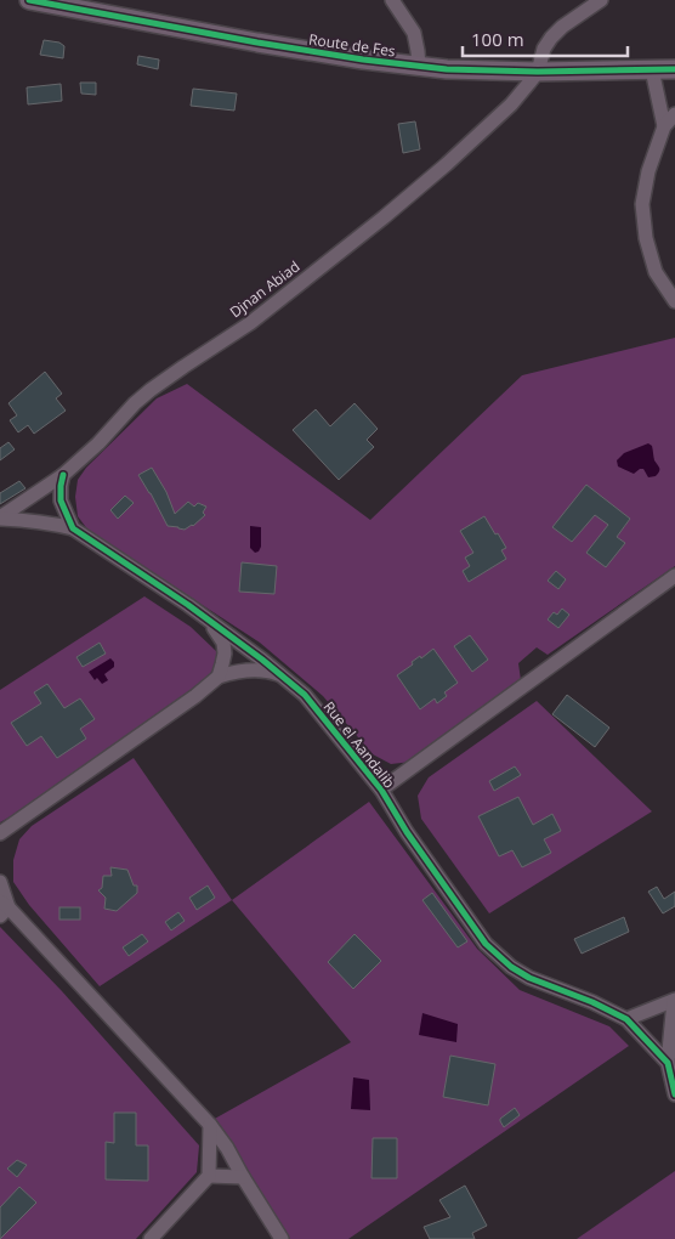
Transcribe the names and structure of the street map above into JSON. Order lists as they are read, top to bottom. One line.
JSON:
{"streets":{"main road":["Route de Fes"],"street":["Djnan Abiad","Rue el Aandalib"]},"crossings":[["Route de Fes","Djnan Abiad"],["Djnan Abiad","Rue el Aandalib"]],"scale_bar":"100 m"}
